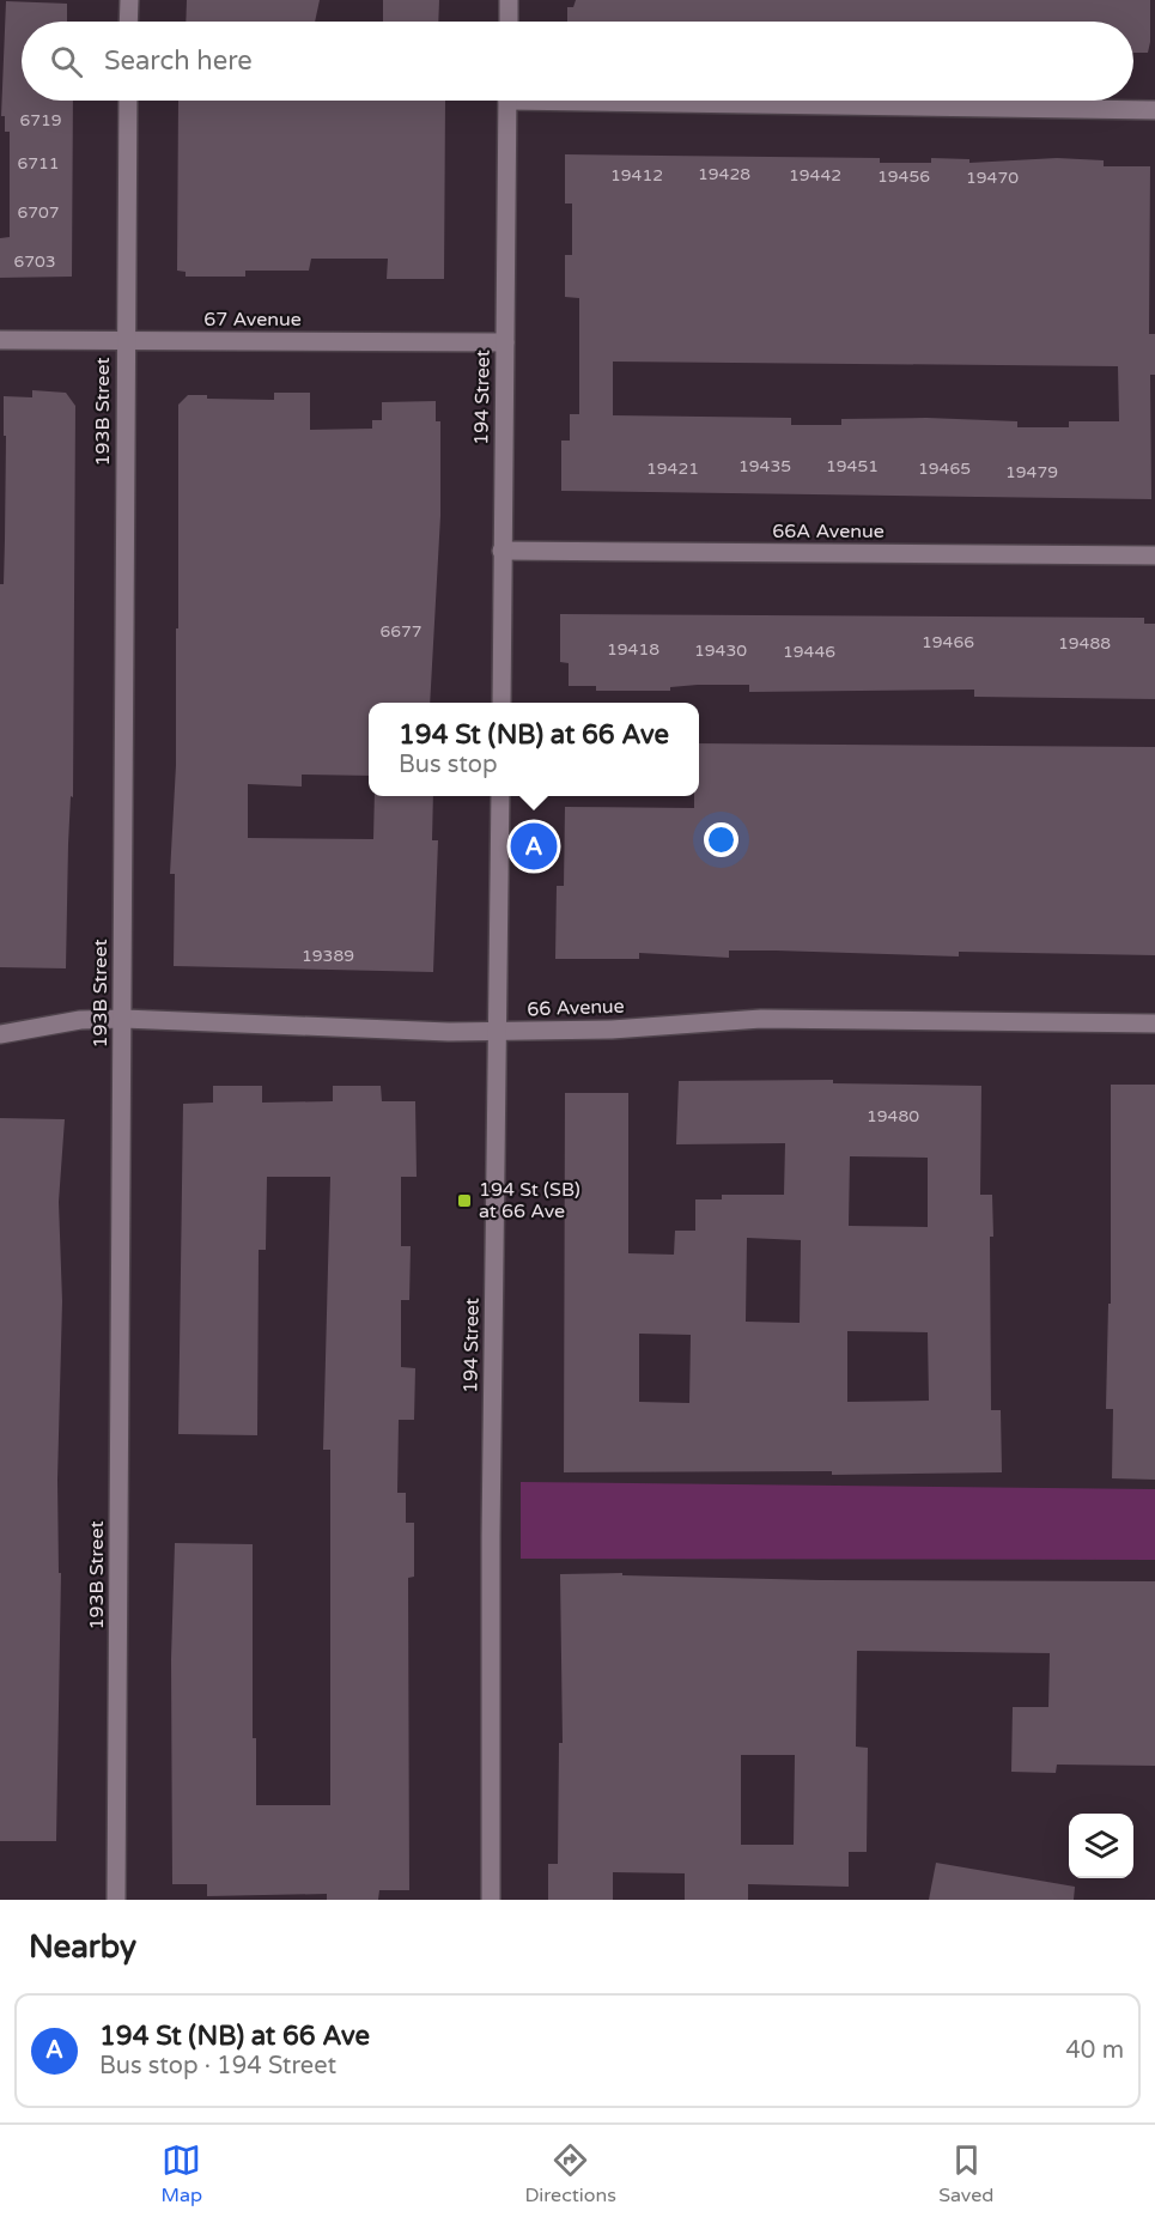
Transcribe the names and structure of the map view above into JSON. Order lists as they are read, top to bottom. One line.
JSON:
{"streets":{"street":["67 Avenue","194 Street","193B Street","66A Avenue","66 Avenue"]},"crossings":[["67 Avenue","194 Street"],["67 Avenue","193B Street"],["194 Street","66A Avenue"],["194 Street","66 Avenue"],["193B Street","66 Avenue"]],"places":{"transit":["194 St (SB) at 66 Ave"]},"house_numbers":["6719","6711","19428","19412","19442","19456","19470","6707","6703","19435","19451","19421","19465","19479","6677","19466","19488","19418","19430","19446","19389","19480"],"page":{"search":"Search here","popup":["194 St (NB) at 66 Ave","Bus stop"],"pins":"A","heading":"Nearby","list":[{"mark":"A","name":"194 St (NB) at 66 Ave","note":"Bus stop · 194 Street","value":"40 m"}],"nav":["Map","Directions","Saved"]}}
